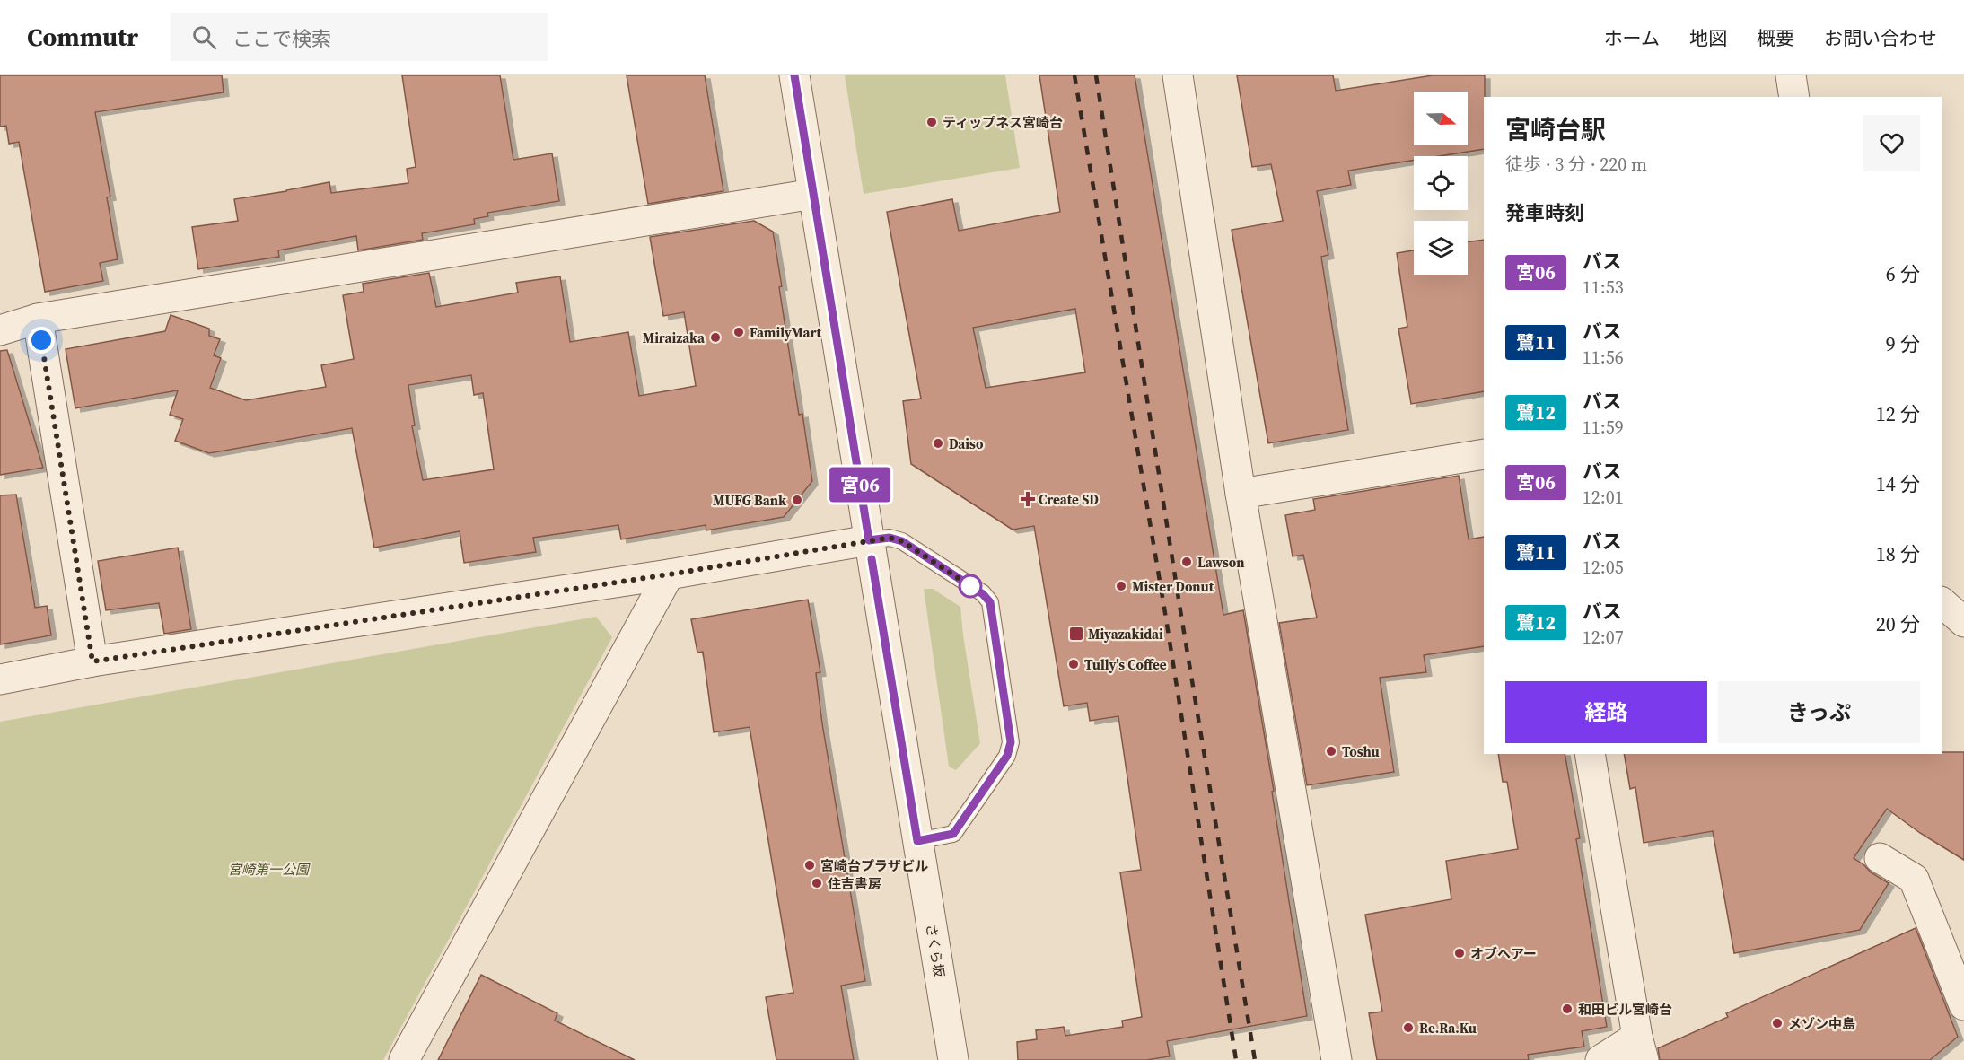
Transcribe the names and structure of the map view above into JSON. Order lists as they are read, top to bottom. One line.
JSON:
{"streets":{"street":["さくら坂"]},"parks":["宮崎第一公園"],"places":{"other":["ティップネス宮崎台","FamilyMart","Miraizaka","Daiso","MUFG Bank","Lawson","Mister Donut","Tully's Coffee","Toshu","宮崎台プラザビル","住吉書房","オブヘアー","和田ビル宮崎台","メゾン中島","Re.Ra.Ku"],"health":["Create SD"],"transit":["Miyazakidai"]},"lines":["bus line 宮06"],"north":"right","page":{"header":"Commutr","search":"ここで検索","nav":["ホーム","地図","概要","お問い合わせ"],"on_map":"宮06","heading":[["宮崎台駅","徒歩 · 3 分 · 220 m"],"発車時刻"],"list":[{"mark":"宮06","name":"バス","note":"11:53","value":"6 分"},{"mark":"鷺11","name":"バス","note":"11:56","value":"9 分"},{"mark":"鷺12","name":"バス","note":"11:59","value":"12 分"},{"mark":"宮06","name":"バス","note":"12:01","value":"14 分"},{"mark":"鷺11","name":"バス","note":"12:05","value":"18 分"},{"mark":"鷺12","name":"バス","note":"12:07","value":"20 分"}],"buttons":["経路","きっぷ"]}}
